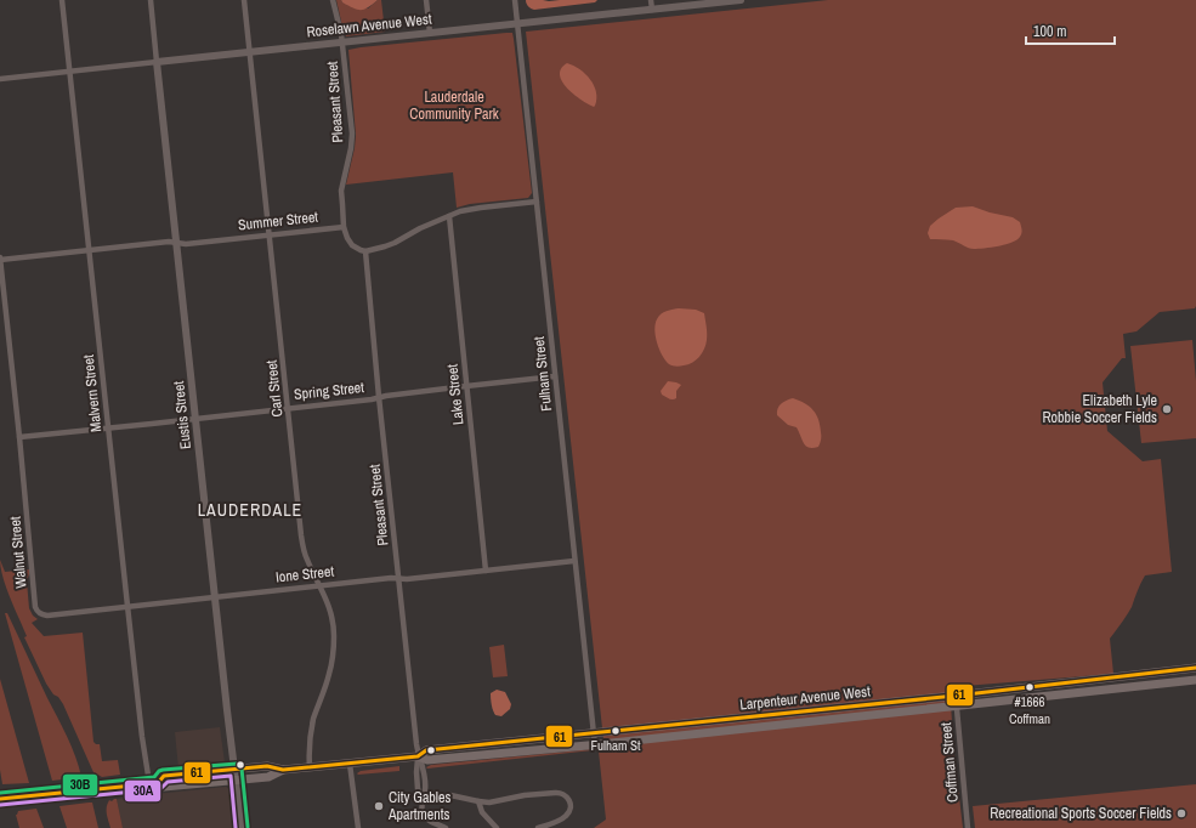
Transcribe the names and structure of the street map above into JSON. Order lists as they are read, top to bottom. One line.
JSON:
{"streets":{"main road":["Larpenteur Avenue West"],"street":["Roselawn Avenue West","Pleasant Street","Summer Street","Fulham Street","Carl Street","Spring Street","Malvern Street","Lake Street","Eustis Street","Walnut Street","Ione Street","Coffman Street"]},"crossings":[["Roselawn Avenue West","Pleasant Street"],["Roselawn Avenue West","Fulham Street"],["Roselawn Avenue West","Carl Street"],["Roselawn Avenue West","Malvern Street"],["Roselawn Avenue West","Eustis Street"],["Pleasant Street","Summer Street"],["Pleasant Street","Spring Street"],["Pleasant Street","Ione Street"],["Pleasant Street","Larpenteur Avenue West"],["Summer Street","Carl Street"],["Summer Street","Malvern Street"],["Summer Street","Eustis Street"],["Summer Street","Walnut Street"],["Fulham Street","Spring Street"],["Fulham Street","Ione Street"],["Fulham Street","Larpenteur Avenue West"],["Carl Street","Spring Street"],["Carl Street","Ione Street"],["Carl Street","Larpenteur Avenue West"],["Spring Street","Malvern Street"],["Spring Street","Lake Street"],["Spring Street","Eustis Street"],["Spring Street","Walnut Street"],["Malvern Street","Ione Street"],["Malvern Street","Larpenteur Avenue West"],["Lake Street","Ione Street"],["Eustis Street","Ione Street"],["Eustis Street","Larpenteur Avenue West"],["Walnut Street","Ione Street"],["Larpenteur Avenue West","Coffman Street"]],"districts":["LAUDERDALE"],"parks":["Lauderdale Community Park"],"places":["Elizabeth Lyle Robbie Soccer Fields","#1666 Coffman","Fulham St","City Gables Apartments","Recreational Sports Soccer Fields"],"lines":["transit line 61","transit line 30B","transit line 30A"],"scale_bar":"100 m"}
